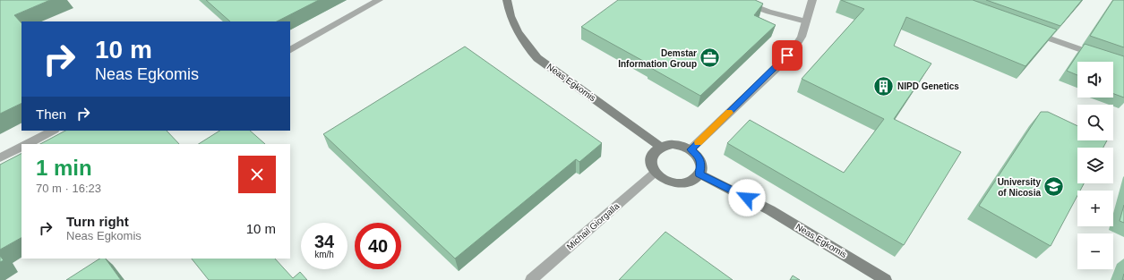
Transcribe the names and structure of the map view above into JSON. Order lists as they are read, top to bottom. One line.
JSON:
{"streets":{"street":["Neas Egkomis","Michail Giorgalla"]},"crossings":[["Neas Egkomis","Michail Giorgalla"]],"places":{"office":["Demstar Information Group"],"building":["NIPD Genetics"],"school or university":["University of Nicosia"]},"page":{"turn":["10 m","Neas Egkomis"],"map_buttons":["+","−"],"then":"Then","heading":["1 min","70 m · 16:23"],"list":[{"name":"Turn right","note":"Neas Egkomis","value":"10 m"}],"speed":"34 km/h","limit":"40"}}
